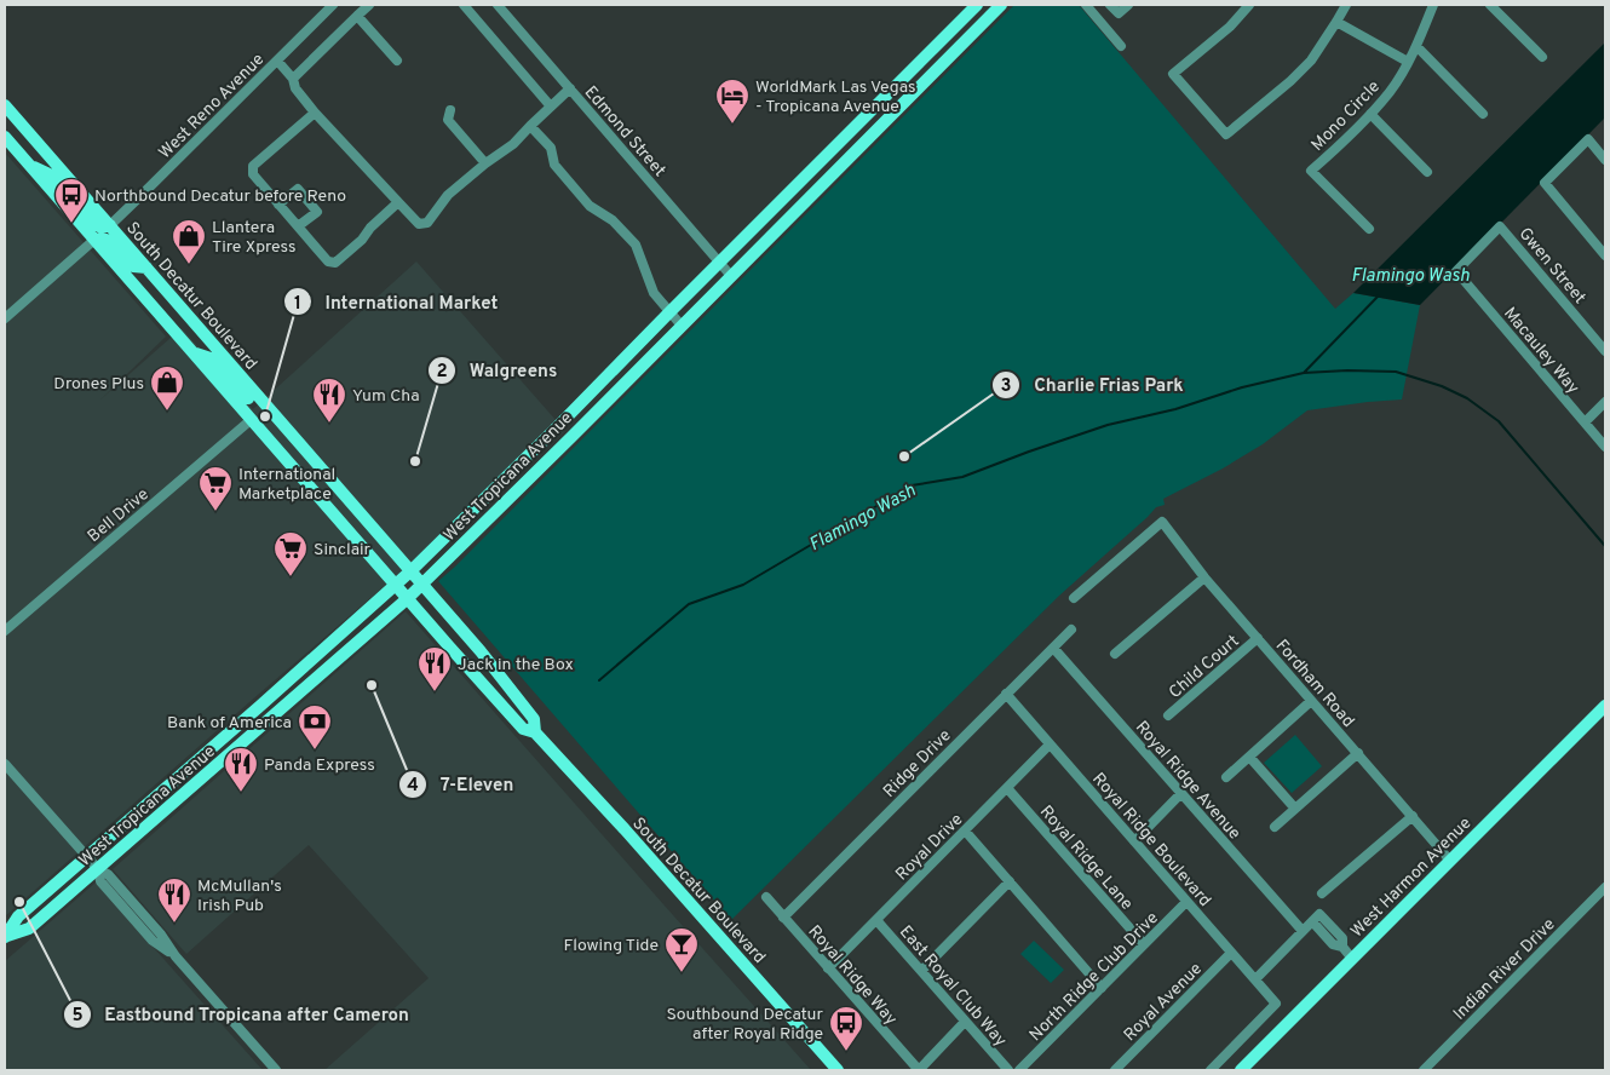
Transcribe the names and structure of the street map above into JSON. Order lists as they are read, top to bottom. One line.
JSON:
{"streets":{"main road":["South Decatur Boulevard","West Tropicana Avenue","West Harmon Avenue"],"street":["West Reno Avenue","Mono Circle","Edmond Street","Gwen Street","Macauley Way","Bell Drive","Child Court","Fordham Road","Ridge Drive","Royal Ridge Avenue","Royal Ridge Boulevard","Royal Drive","Royal Ridge Lane","Indian River Drive","Royal Ridge Way","North Ridge Club Drive","East Royal Club Way","Royal Avenue"]},"crossings":[["West Reno Avenue","South Decatur Boulevard"],["Edmond Street","West Tropicana Avenue"],["Gwen Street","Macauley Way"],["South Decatur Boulevard","West Tropicana Avenue"],["South Decatur Boulevard","Bell Drive"],["Child Court","Fordham Road"],["Fordham Road","West Harmon Avenue"],["Ridge Drive","Royal Ridge Avenue"],["Ridge Drive","Royal Ridge Boulevard"],["Ridge Drive","Royal Ridge Way"],["Royal Ridge Boulevard","Royal Drive"],["Royal Ridge Boulevard","North Ridge Club Drive"],["Royal Ridge Boulevard","Royal Avenue"],["Royal Drive","Royal Ridge Lane"],["Royal Drive","Royal Ridge Way"],["Royal Drive","East Royal Club Way"],["Royal Ridge Lane","North Ridge Club Drive"]],"water":["Flamingo Wash"],"places":{"hotel":["WorldMark Las Vegas - Tropicana Avenue"],"bus stop":["Northbound Decatur before Reno","Southbound Decatur after Royal Ridge"],"shop":["Llantera Tire Xpress","Drones Plus"],"other":["International Market","Charlie Frias Park","Walgreens","7-Eleven","Eastbound Tropicana after Cameron"],"restaurant":["Yum Cha","Jack in the Box","Panda Express","McMullan's Irish Pub"],"supermarket":["International Marketplace","Sinclair"],"bank":["Bank of America"],"bar":["Flowing Tide"]}}
